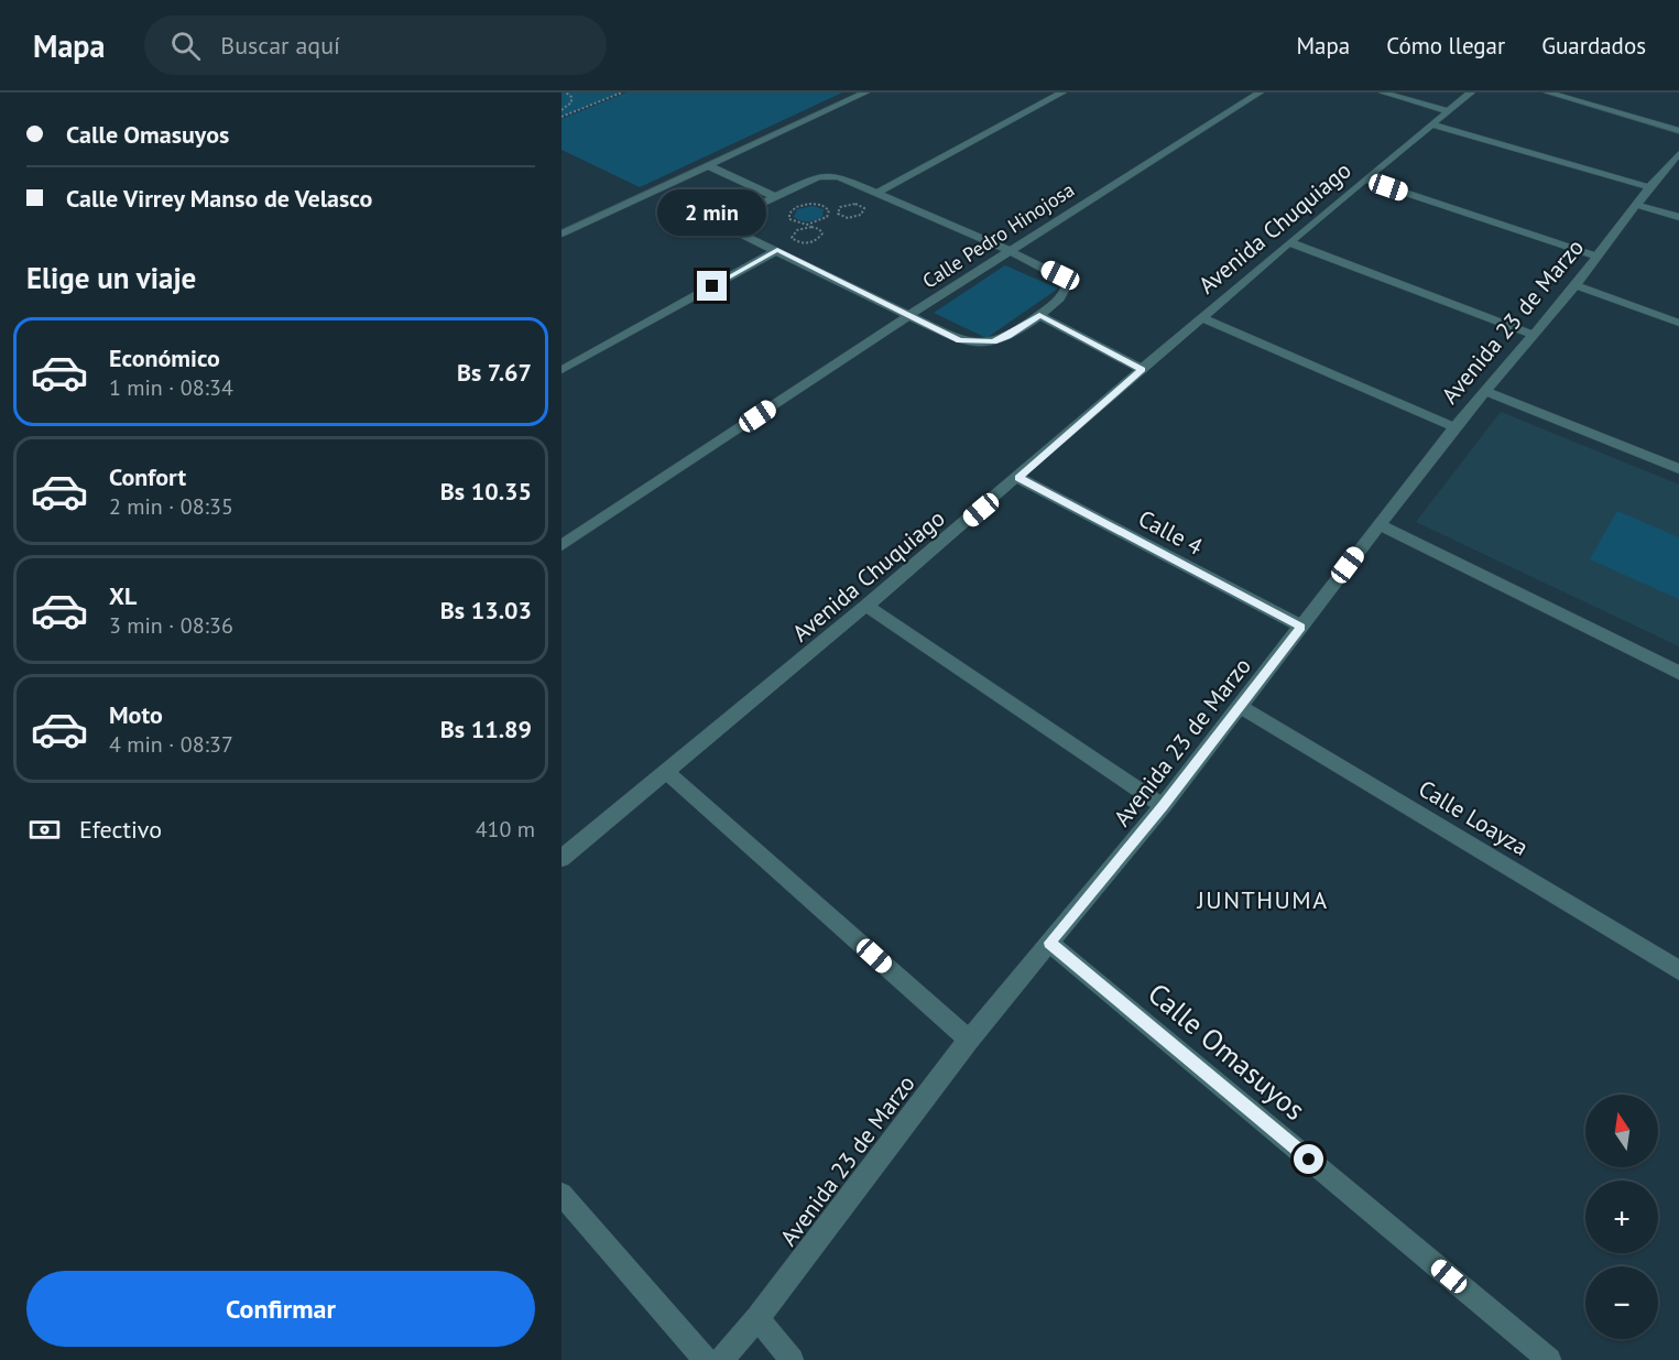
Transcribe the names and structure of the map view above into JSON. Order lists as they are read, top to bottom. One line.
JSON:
{"streets":{"street":["Avenida Chuquiago","Calle Pedro Hinojosa","Avenida 23 de Marzo","Calle 4","Calle Loayza","Calle Omasuyos"]},"crossings":[["Avenida Chuquiago","Calle 4"],["Avenida 23 de Marzo","Calle 4"],["Avenida 23 de Marzo","Calle Loayza"],["Avenida 23 de Marzo","Calle Omasuyos"]],"districts":["JUNTHUMA"],"north":"top","page":{"header":"Mapa","search":"Buscar aquí","nav":["Mapa","Cómo llegar","Guardados"],"banner":["Calle Omasuyos","Calle Virrey Manso de Velasco"],"bubble":"2 min","heading":"Elige un viaje","list":[{"name":"Económico","note":"1 min · 08:34","value":"Bs 7.67"},{"name":"Confort","note":"2 min · 08:35","value":"Bs 10.35"},{"name":"XL","note":"3 min · 08:36","value":"Bs 13.03"},{"name":"Moto","note":"4 min · 08:37","value":"Bs 11.89"}],"pay":["Efectivo","410 m"],"map_buttons":["+","−"],"buttons":"Confirmar"}}
